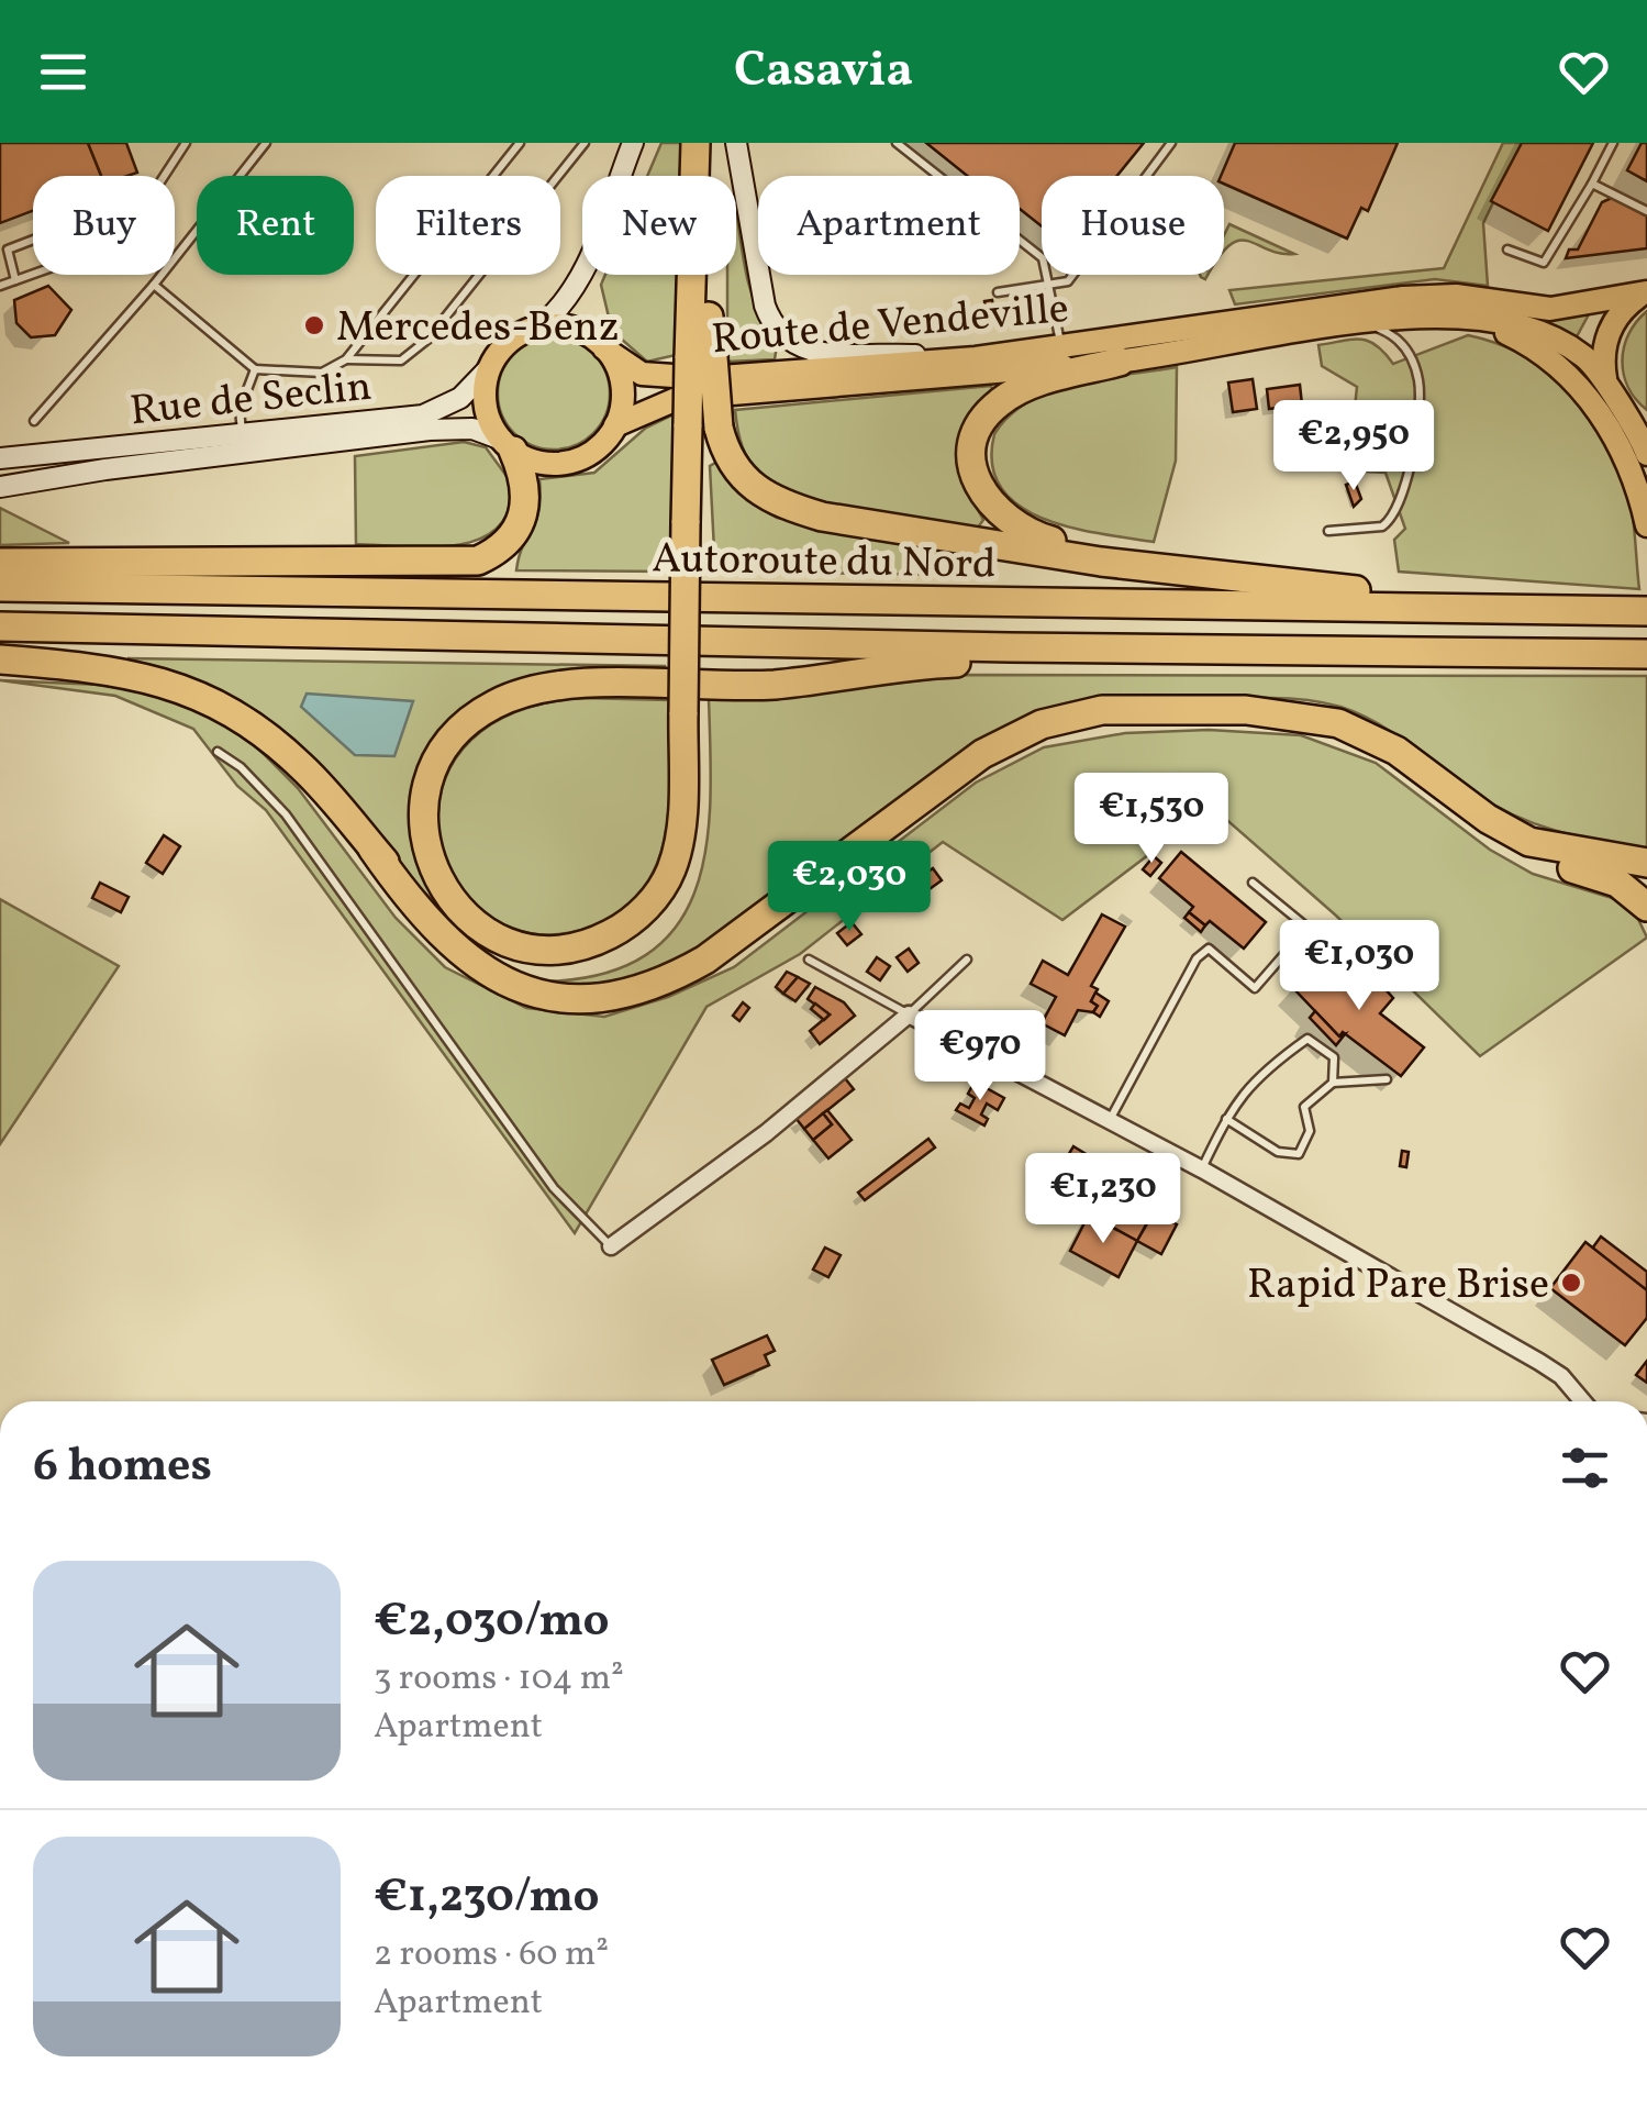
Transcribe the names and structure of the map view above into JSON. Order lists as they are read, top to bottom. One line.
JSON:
{"streets":{"highway":["Autoroute du Nord"],"main road":["Route de Vendeville","Rue de Seclin"]},"crossings":[["Route de Vendeville","Rue de Seclin"]],"places":["Mercedes-Benz","Rapid Pare Brise"],"page":{"header":"Casavia","chip":["Buy","Rent","Filters","New","Apartment","House"],"price":["€2,950","€1,530","€2,030","€1,030","€970","€1,230"],"heading":"6 homes","list":[{"name":"€2,030/mo","note":"3 rooms · 104 m² · Apartment"},{"name":"€1,230/mo","note":"2 rooms · 60 m² · Apartment"}]}}
